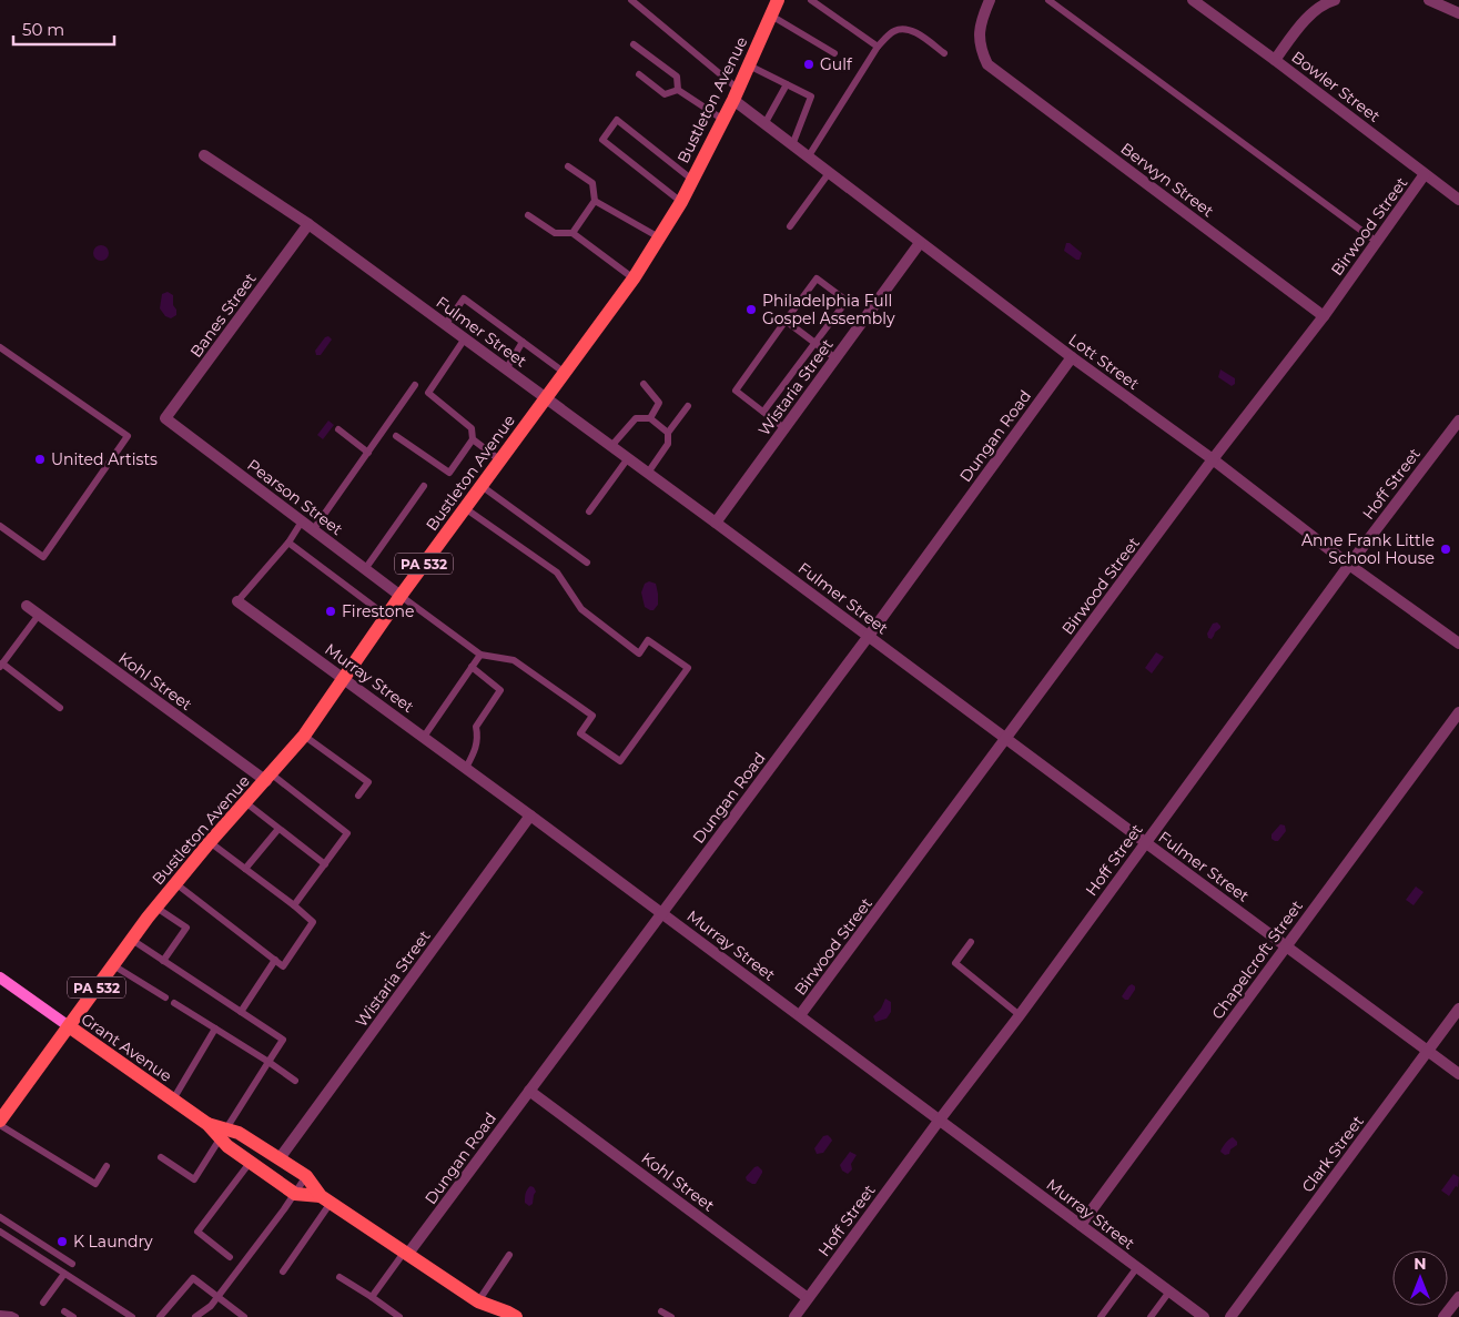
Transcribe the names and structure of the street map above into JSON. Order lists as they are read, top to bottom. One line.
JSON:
{"streets":{"main road":["Bustleton Avenue","PA 532","Grant Avenue"],"street":["Bowler Street","Berwyn Street","Birwood Street","Banes Street","Fulmer Street","Lott Street","Wistaria Street","Dungan Road","Hoff Street","Pearson Street","Murray Street","Kohl Street","Chapelcroft Street","Clark Street"]},"crossings":[["Bowler Street","Birwood Street"],["Bustleton Avenue","Fulmer Street"],["Bustleton Avenue","Lott Street"],["Bustleton Avenue","Pearson Street"],["Bustleton Avenue","Murray Street"],["Bustleton Avenue","Kohl Street"],["Bustleton Avenue","Grant Avenue"],["Berwyn Street","Birwood Street"],["Birwood Street","Fulmer Street"],["Birwood Street","Lott Street"],["Birwood Street","Murray Street"],["Banes Street","Fulmer Street"],["Banes Street","Pearson Street"],["Fulmer Street","Wistaria Street"],["Fulmer Street","Dungan Road"],["Fulmer Street","Hoff Street"],["Fulmer Street","Chapelcroft Street"],["Fulmer Street","Clark Street"],["Lott Street","Wistaria Street"],["Lott Street","Dungan Road"],["Lott Street","Hoff Street"],["Wistaria Street","Murray Street"],["Wistaria Street","Grant Avenue"],["Dungan Road","Murray Street"],["Dungan Road","Kohl Street"],["Dungan Road","Grant Avenue"],["Hoff Street","Murray Street"],["Hoff Street","Kohl Street"],["Murray Street","Chapelcroft Street"]],"places":["Gulf","Philadelphia Full Gospel Assembly","United Artists","Anne Frank Little School House","Firestone","K Laundry"],"scale_bar":"50 m","north":"top"}
